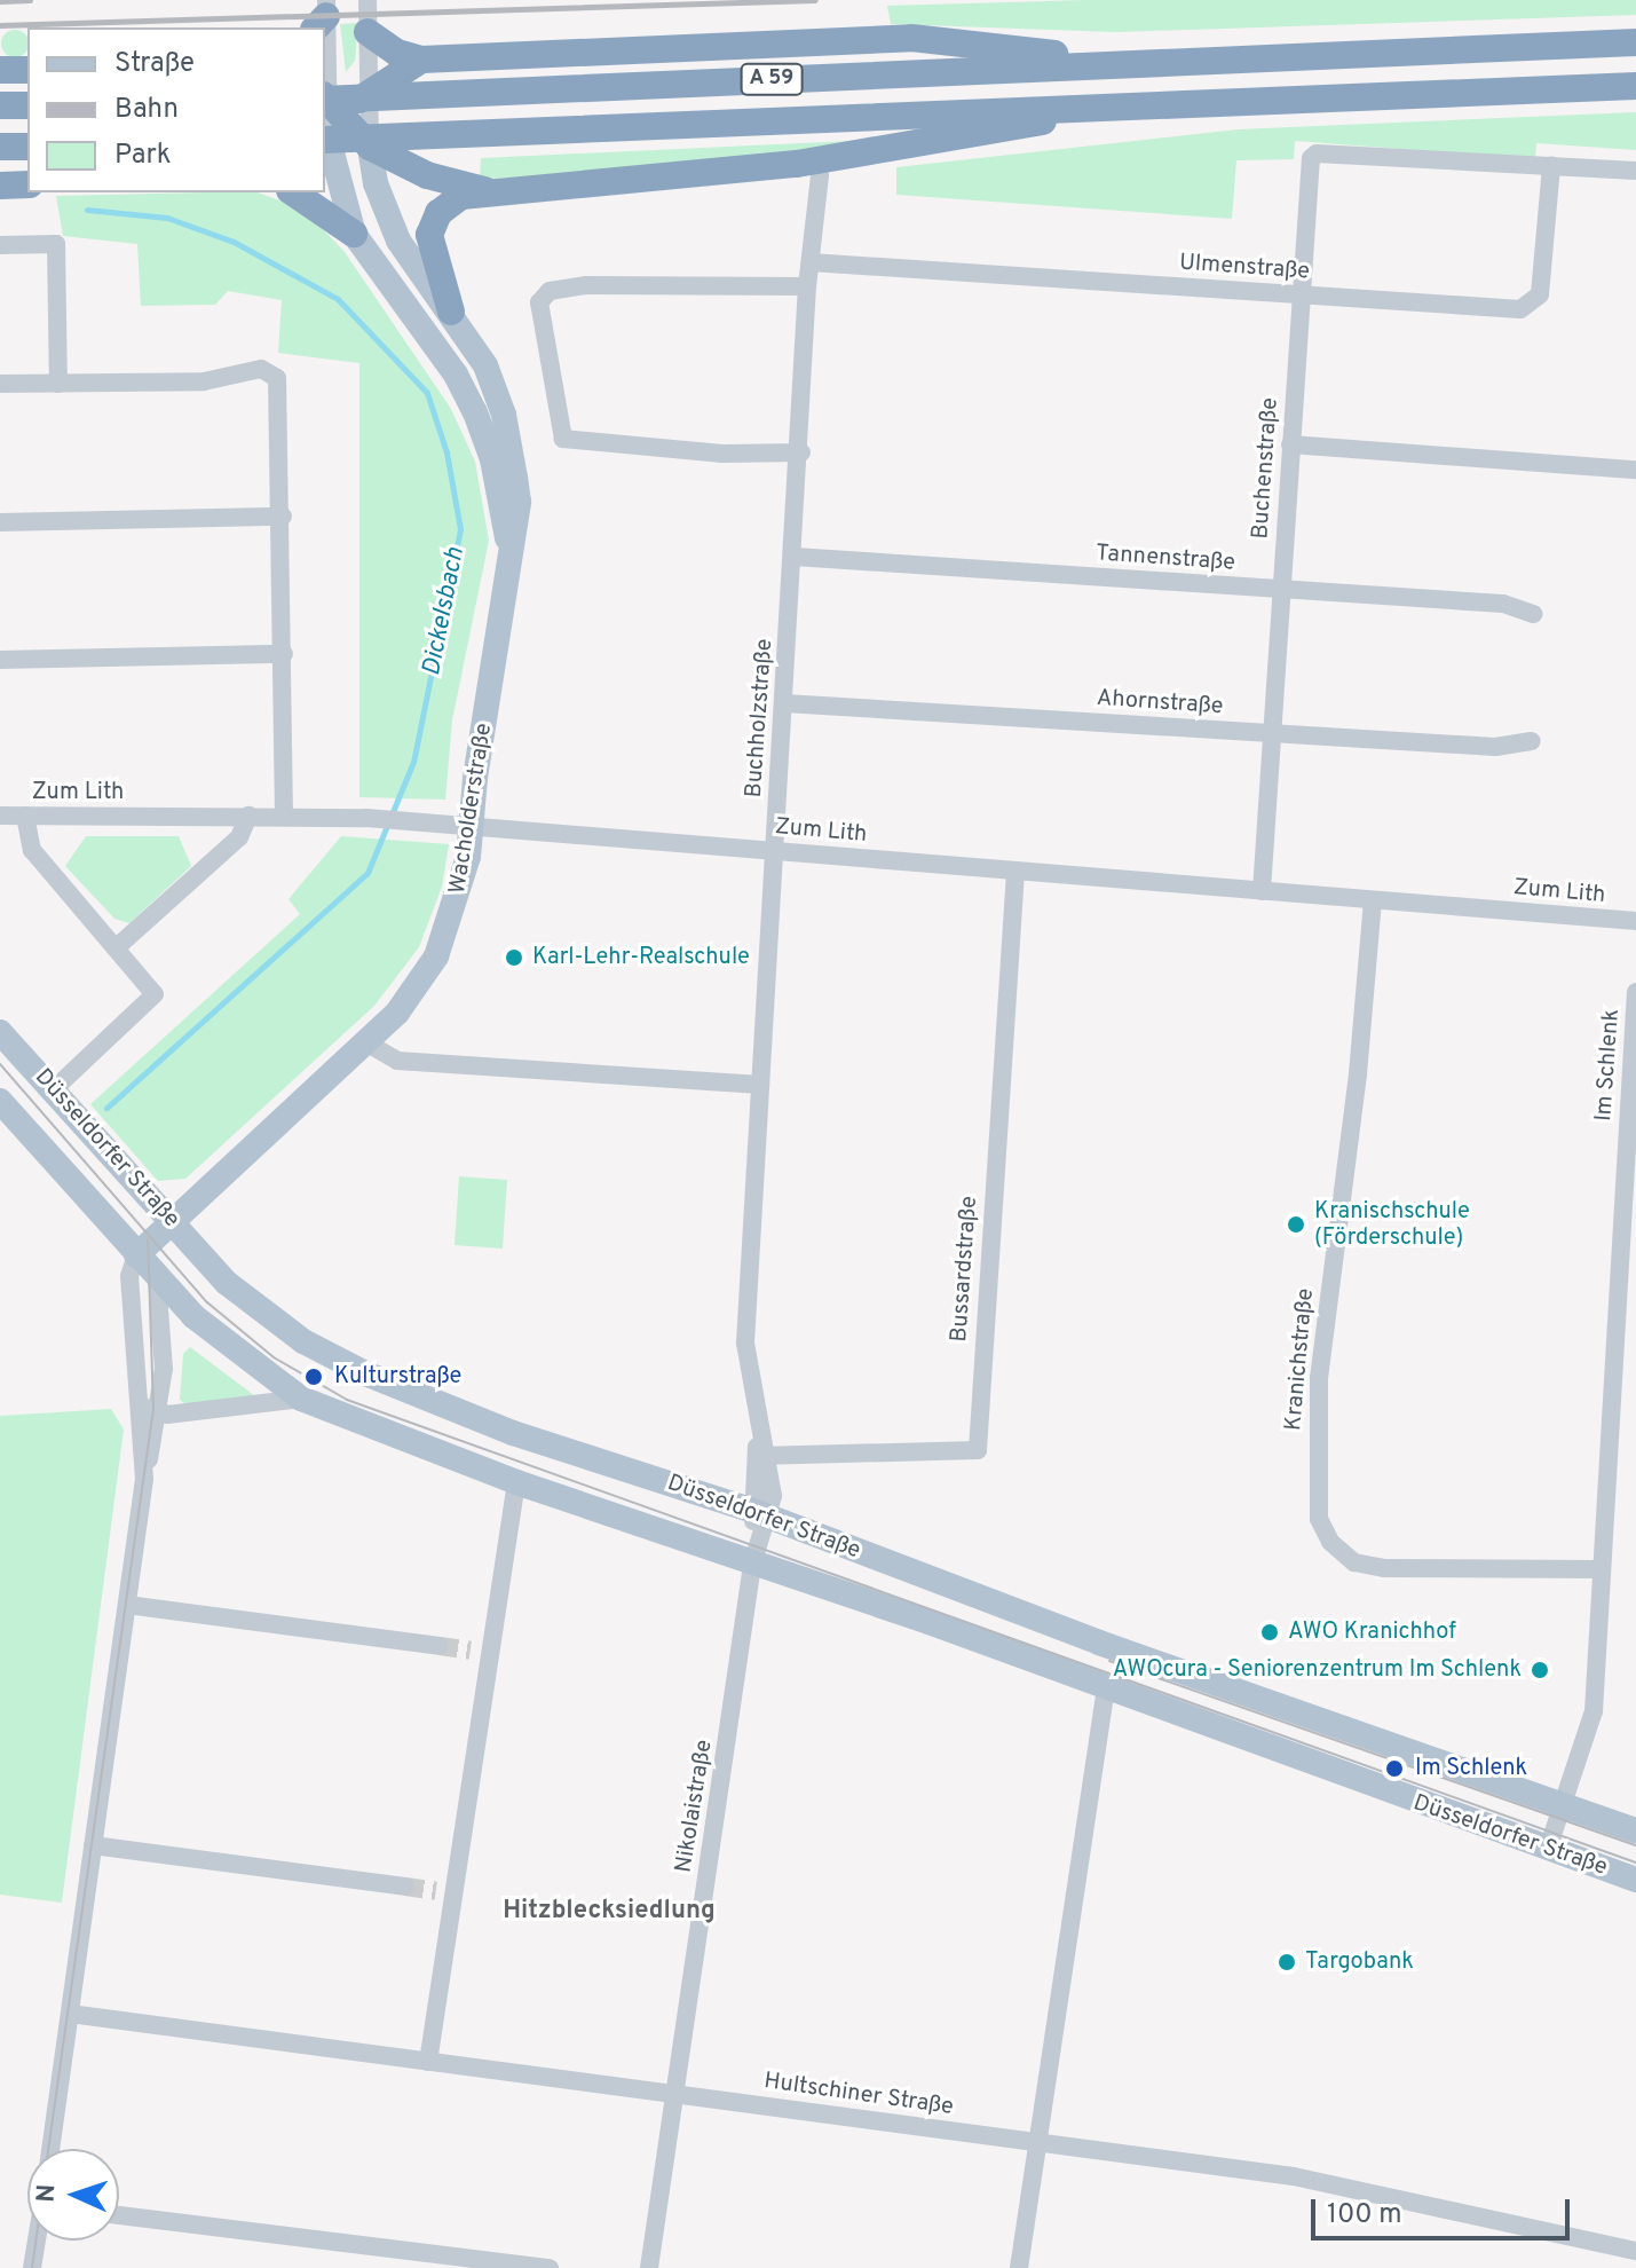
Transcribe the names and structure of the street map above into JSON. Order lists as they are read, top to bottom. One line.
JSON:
{"streets":{"highway":["A 59"],"main road":["Wacholderstraße","Düsseldorfer Straße"],"street":["Ulmenstraße","Buchenstraße","Tannenstraße","Ahornstraße","Buchholzstraße","Zum Lith","Im Schlenk","Bussardstraße","Kranichstraße","Nikolaistraße","Hultschiner Straße"]},"crossings":[["A 59","Buchholzstraße"],["A 59","Wacholderstraße"],["Ulmenstraße","Buchenstraße"],["Ulmenstraße","Buchholzstraße"],["Buchenstraße","Tannenstraße"],["Buchenstraße","Ahornstraße"],["Buchenstraße","Zum Lith"],["Tannenstraße","Buchholzstraße"],["Ahornstraße","Buchholzstraße"],["Buchholzstraße","Zum Lith"],["Buchholzstraße","Düsseldorfer Straße"],["Buchholzstraße","Bussardstraße"],["Buchholzstraße","Nikolaistraße"],["Zum Lith","Wacholderstraße"],["Zum Lith","Bussardstraße"],["Zum Lith","Kranichstraße"],["Wacholderstraße","Düsseldorfer Straße"],["Im Schlenk","Düsseldorfer Straße"],["Im Schlenk","Kranichstraße"],["Düsseldorfer Straße","Nikolaistraße"],["Nikolaistraße","Hultschiner Straße"]],"districts":["Hitzblecksiedlung"],"water":["Dickelsbach"],"places":["Karl-Lehr-Realschule","Kranischschule (Förderschule)","Kulturstraße","AWO Kranichhof","AWOcura - Seniorenzentrum Im Schlenk","Im Schlenk","Targobank"],"legend":["Straße","Bahn","Park"],"scale_bar":"100 m","north":"left"}
